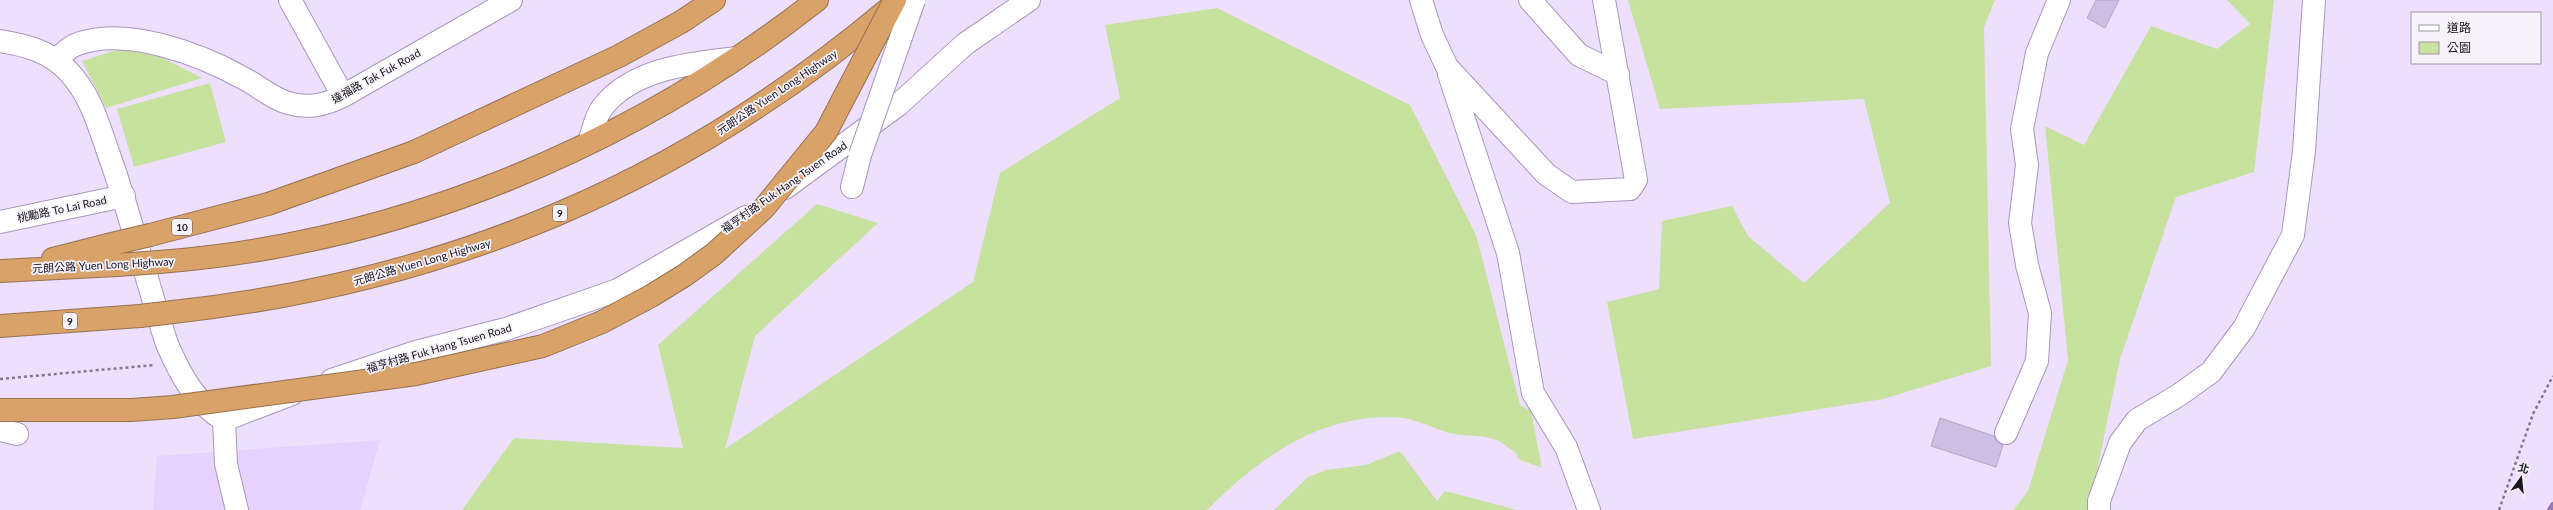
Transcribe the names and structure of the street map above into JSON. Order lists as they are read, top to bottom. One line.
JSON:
{"streets":{"highway":["元朗公路 Yuen Long Highway","9","10"],"street":["達福路 Tak Fuk Road","福亨村路 Fuk Hang Tsuen Road","桃勵路 To Lai Road"]},"crossings":[["元朗公路 Yuen Long Highway","10"]],"legend":["道路","公園"],"north":"top"}
